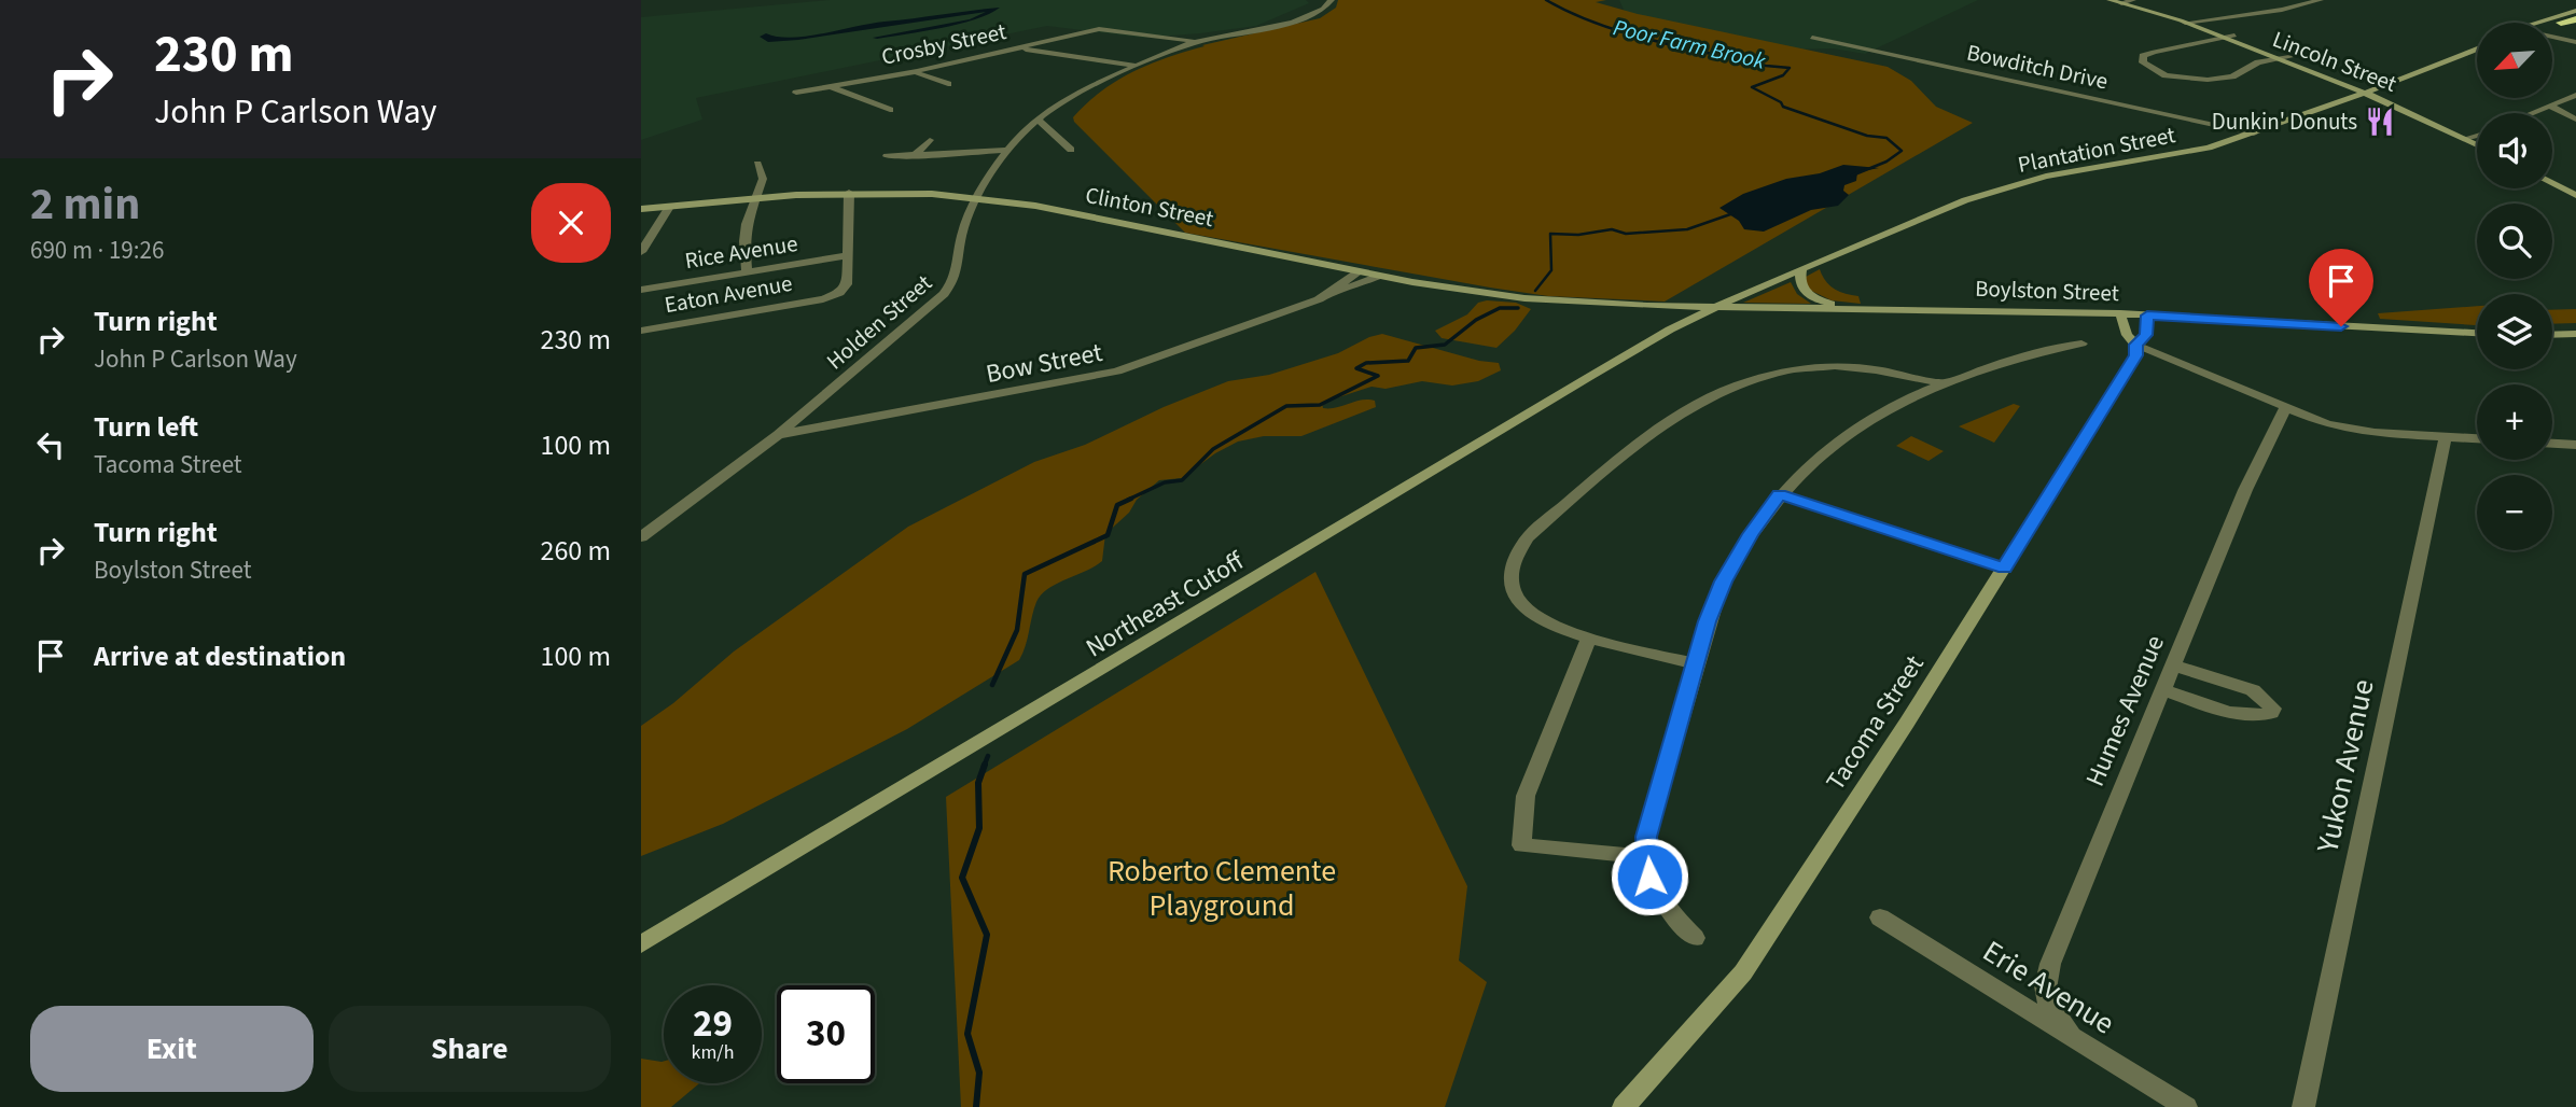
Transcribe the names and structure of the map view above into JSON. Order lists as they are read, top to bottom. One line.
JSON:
{"streets":{"main road":["Lincoln Street","Plantation Street","Clinton Street","Boylston Street","Northeast Cutoff","Tacoma Street"],"street":["Crosby Street","Bowditch Drive","Rice Avenue","Eaton Avenue","Holden Street","Bow Street","Humes Avenue","Yukon Avenue","Erie Avenue"]},"crossings":[["Crosby Street","Holden Street"],["Lincoln Street","Plantation Street"],["Bowditch Drive","Plantation Street"],["Plantation Street","Boylston Street"],["Plantation Street","Northeast Cutoff"],["Clinton Street","Boylston Street"],["Clinton Street","Holden Street"],["Clinton Street","Bow Street"],["Rice Avenue","Eaton Avenue"],["Boylston Street","Northeast Cutoff"],["Boylston Street","Tacoma Street"],["Holden Street","Bow Street"],["Humes Avenue","Erie Avenue"]],"water":["Poor Farm Brook"],"parks":["Roberto Clemente Playground"],"places":{"restaurant":["Dunkin' Donuts"]},"north":"bottom left","page":{"turn":["230 m","John P Carlson Way"],"map_buttons":["+","−"],"heading":["2 min","690 m · 19:26"],"list":[{"name":"Turn right","note":"John P Carlson Way","value":"230 m"},{"name":"Turn left","note":"Tacoma Street","value":"100 m"},{"name":"Turn right","note":"Boylston Street","value":"260 m"},{"name":"Arrive at destination","value":"100 m"}],"speed":"29 km/h","limit":"30","buttons":["Exit","Share"]}}
